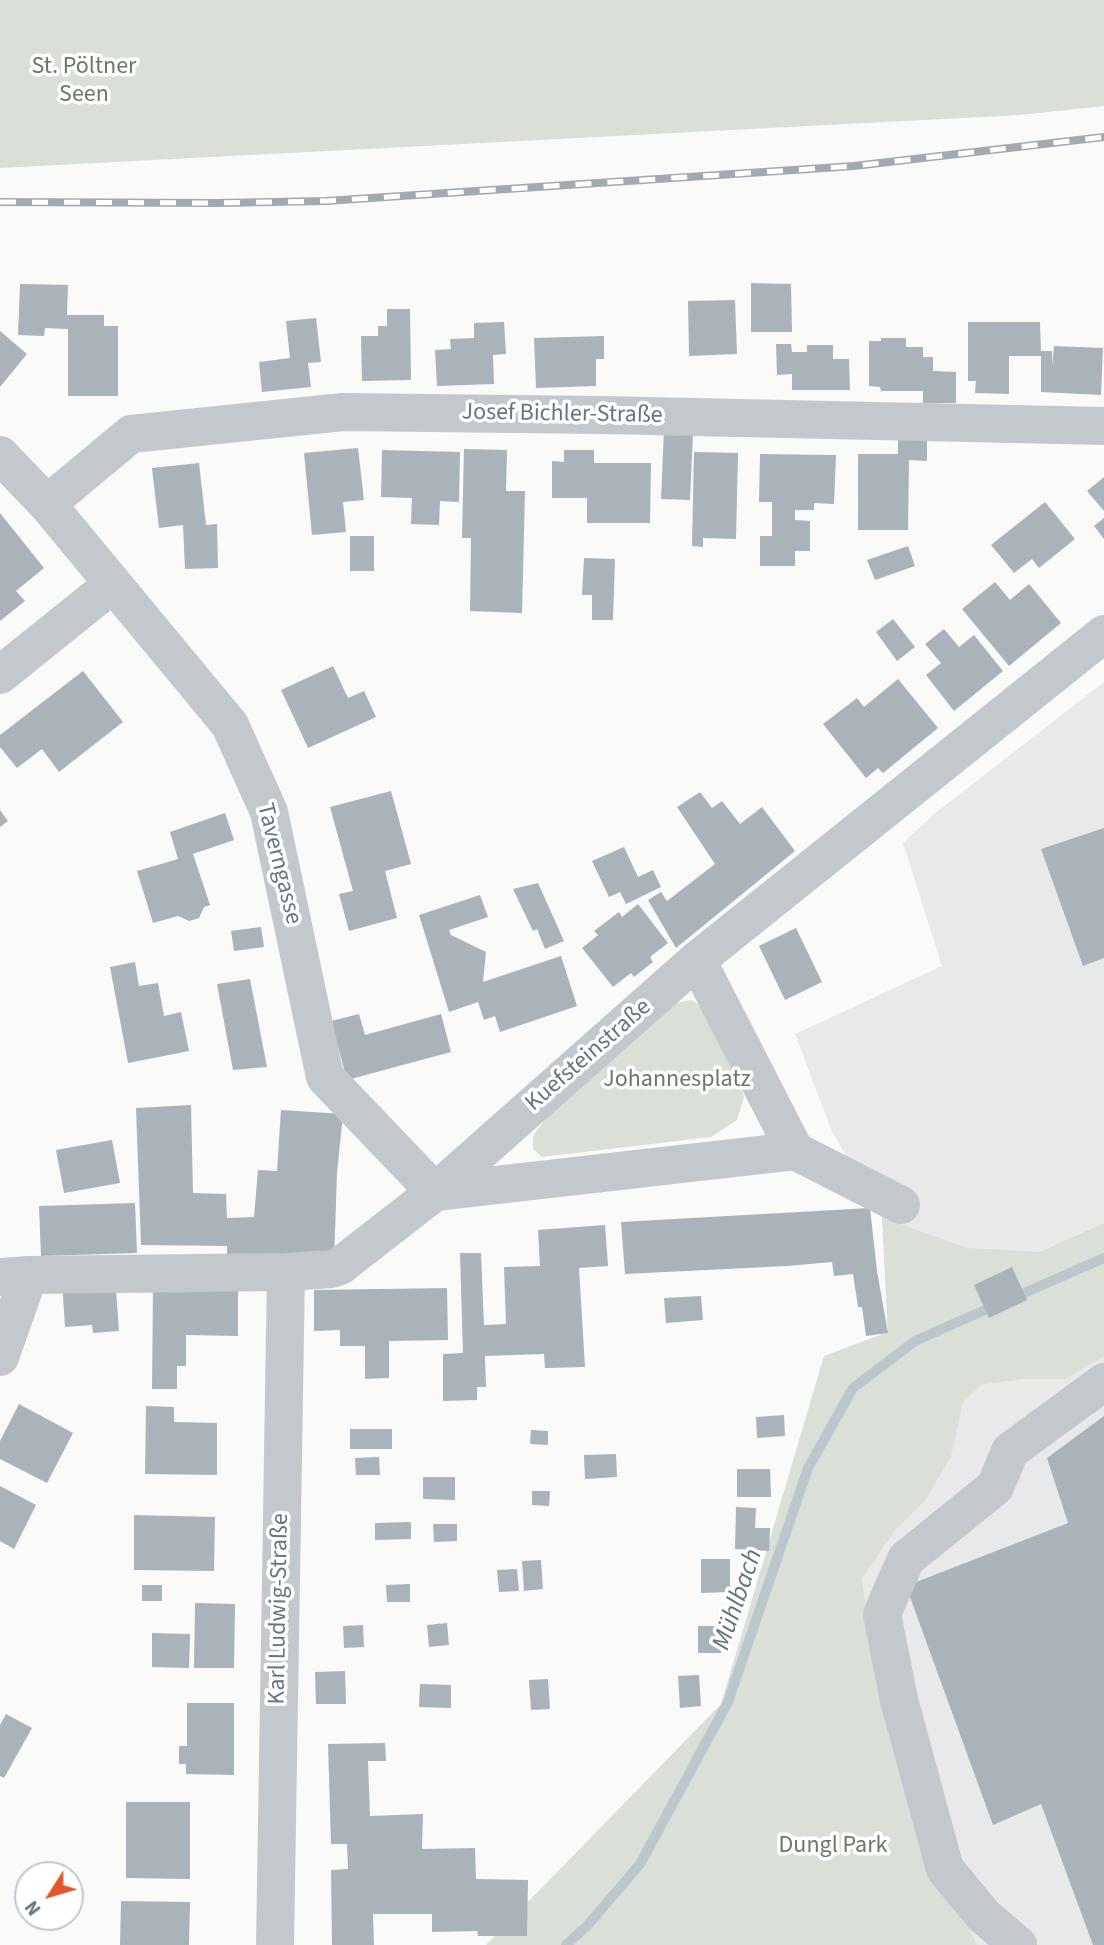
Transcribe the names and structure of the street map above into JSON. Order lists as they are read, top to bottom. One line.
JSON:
{"streets":{"street":["Josef Bichler-Straße","Taverngasse","Kuefsteinstraße","Karl Ludwig-Straße"]},"crossings":[["Josef Bichler-Straße","Taverngasse"],["Taverngasse","Kuefsteinstraße"],["Kuefsteinstraße","Karl Ludwig-Straße"]],"water":["Mühlbach"],"parks":["St. Pöltner Seen","Johannesplatz","Dungl Park"],"north":"bottom left"}
